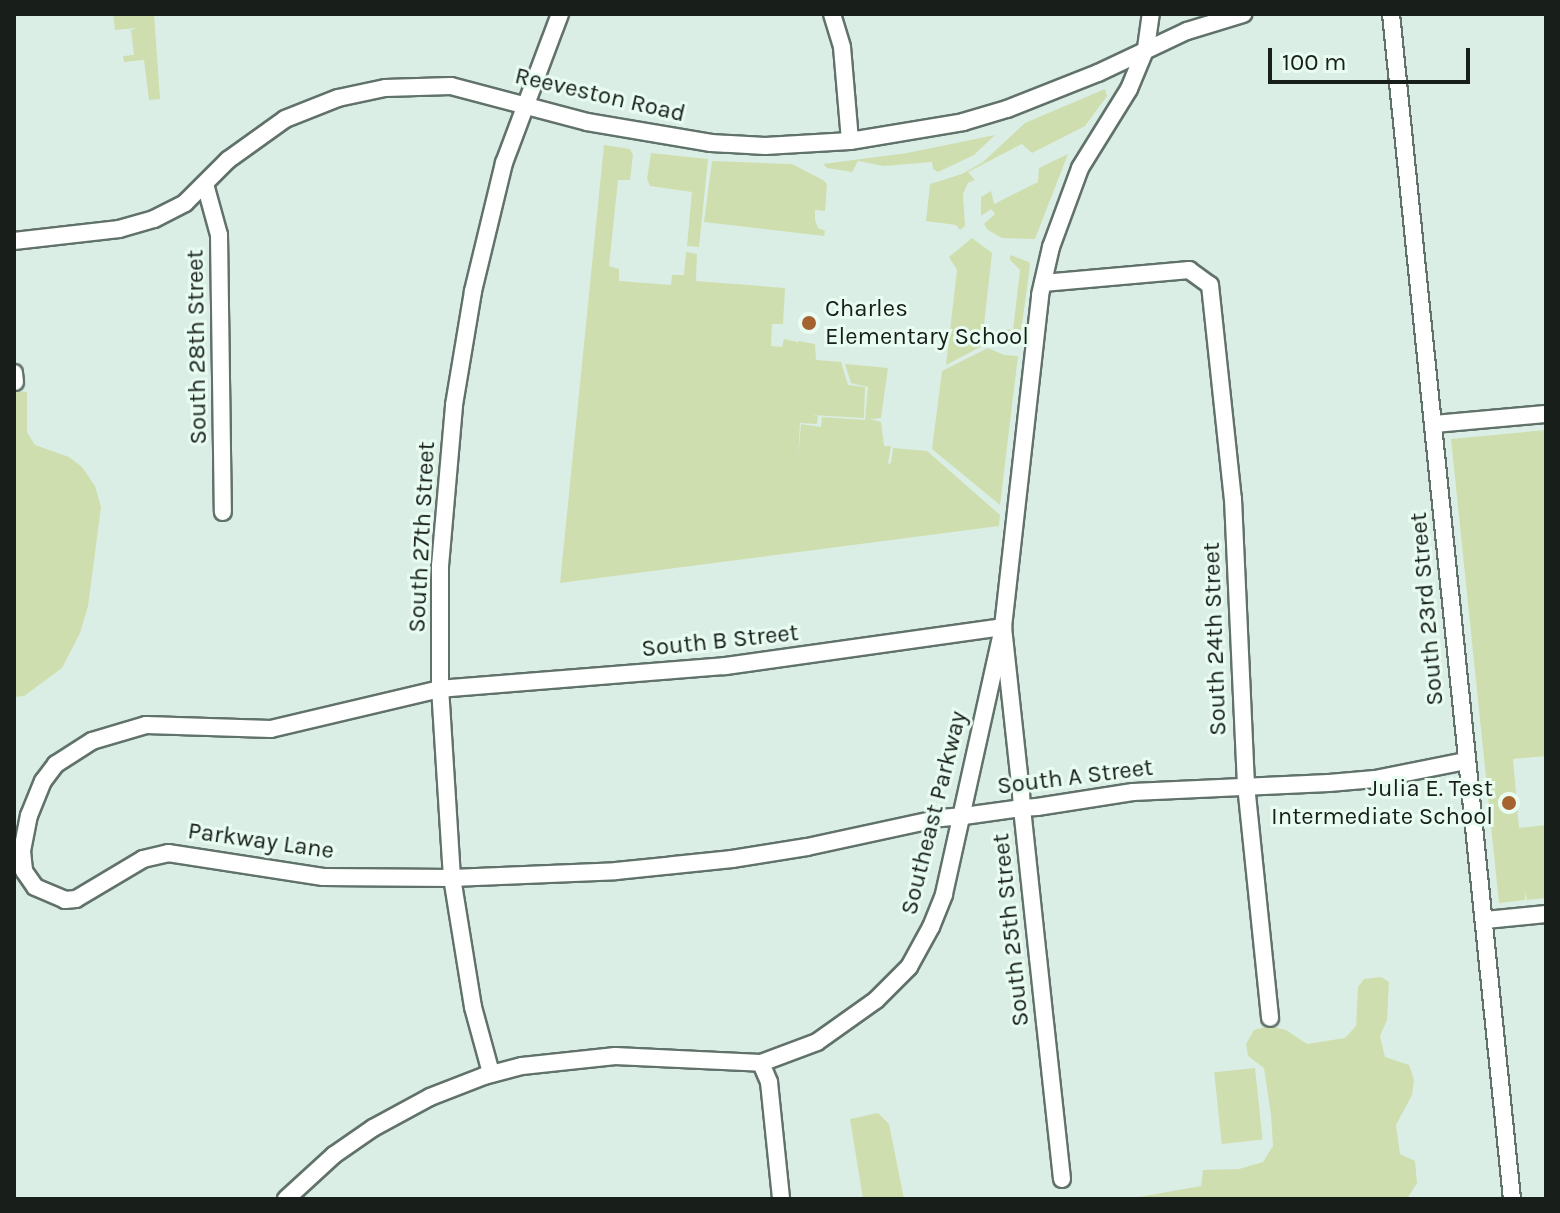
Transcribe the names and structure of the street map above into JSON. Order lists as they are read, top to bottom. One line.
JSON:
{"streets":{"street":["Reeveston Road","South 28th Street","South 27th Street","South 23rd Street","South 24th Street","South B Street","South A Street","Southeast Parkway","Parkway Lane","South 25th Street"]},"crossings":[["Reeveston Road","South 28th Street"],["Reeveston Road","South 27th Street"],["Reeveston Road","Southeast Parkway"],["South 27th Street","South B Street"],["South 27th Street","South A Street"],["South 27th Street","Southeast Parkway"],["South 27th Street","Parkway Lane"],["South 23rd Street","South A Street"],["South 24th Street","South A Street"],["South 24th Street","Southeast Parkway"],["South B Street","Southeast Parkway"],["South B Street","Parkway Lane"],["South B Street","South 25th Street"],["South A Street","Southeast Parkway"],["South A Street","Parkway Lane"],["South A Street","South 25th Street"],["Southeast Parkway","South 25th Street"]],"places":["Charles Elementary School","Julia E. Test Intermediate School"],"scale_bar":"100 m"}
